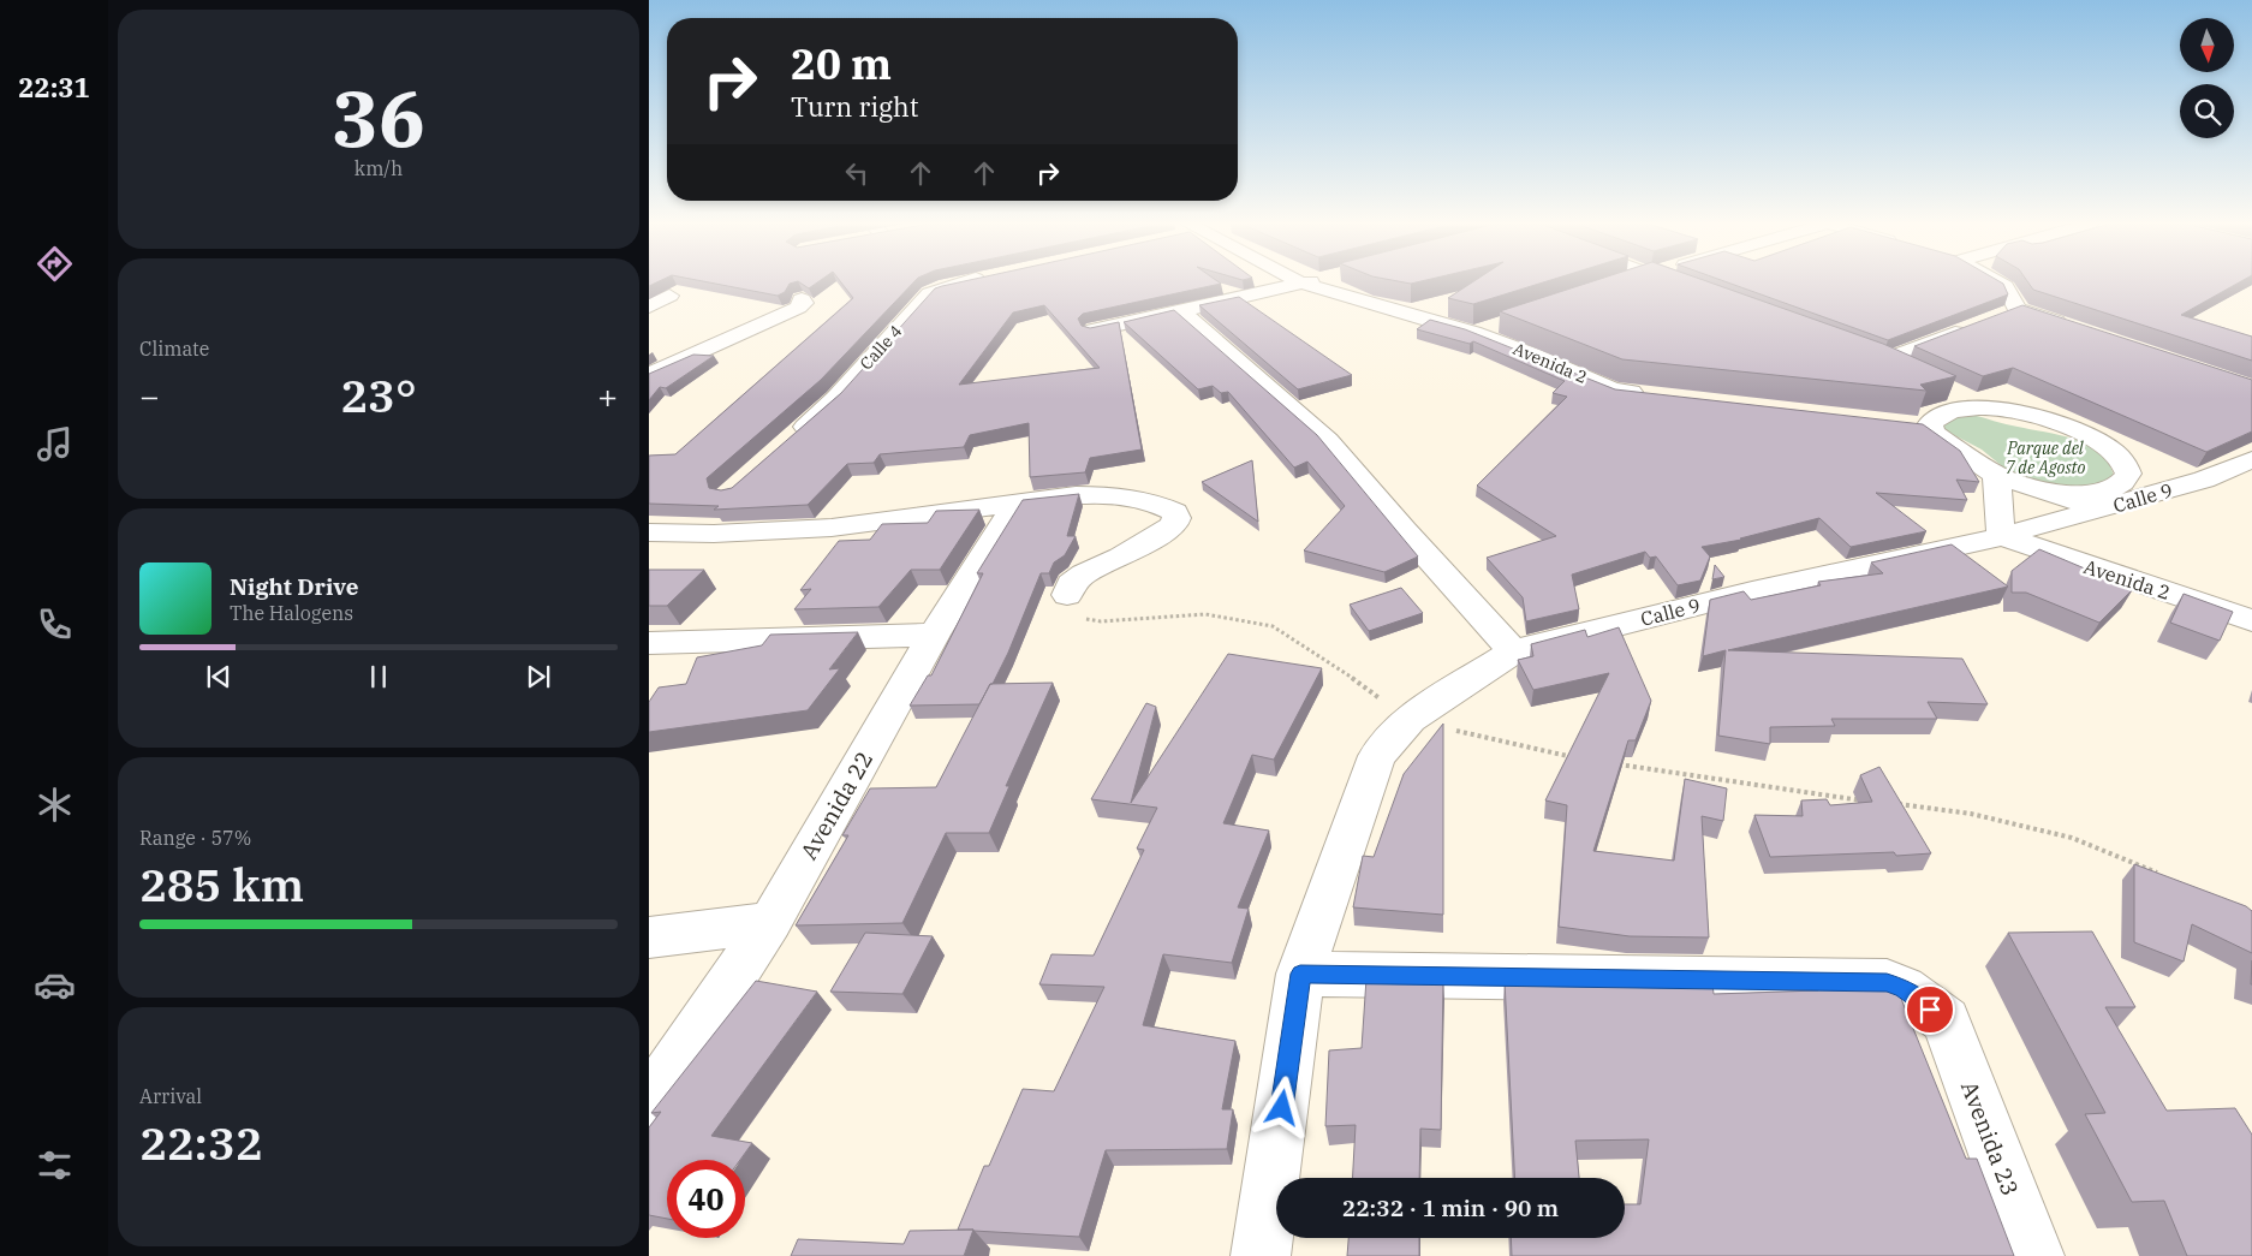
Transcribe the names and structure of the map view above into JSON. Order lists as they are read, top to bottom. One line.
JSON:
{"streets":{"street":["Calle 4","Avenida 2","Calle 9","Avenida 22","Avenida 23"]},"crossings":[["Avenida 2","Calle 9"],["Calle 9","Avenida 23"]],"parks":["Parque del 7 de Agosto"],"north":"bottom","page":{"tabs":"22:31","tile":[["36","km/h"],"Climate",["Range · 57%","285 km"],["Arrival","22:32"]],"turn":["20 m","Turn right"],"heat":["−","23°","+"],"song":["Night Drive","The Halogens"],"limit":"40","trip":"22:32 · 1 min · 90 m"}}
